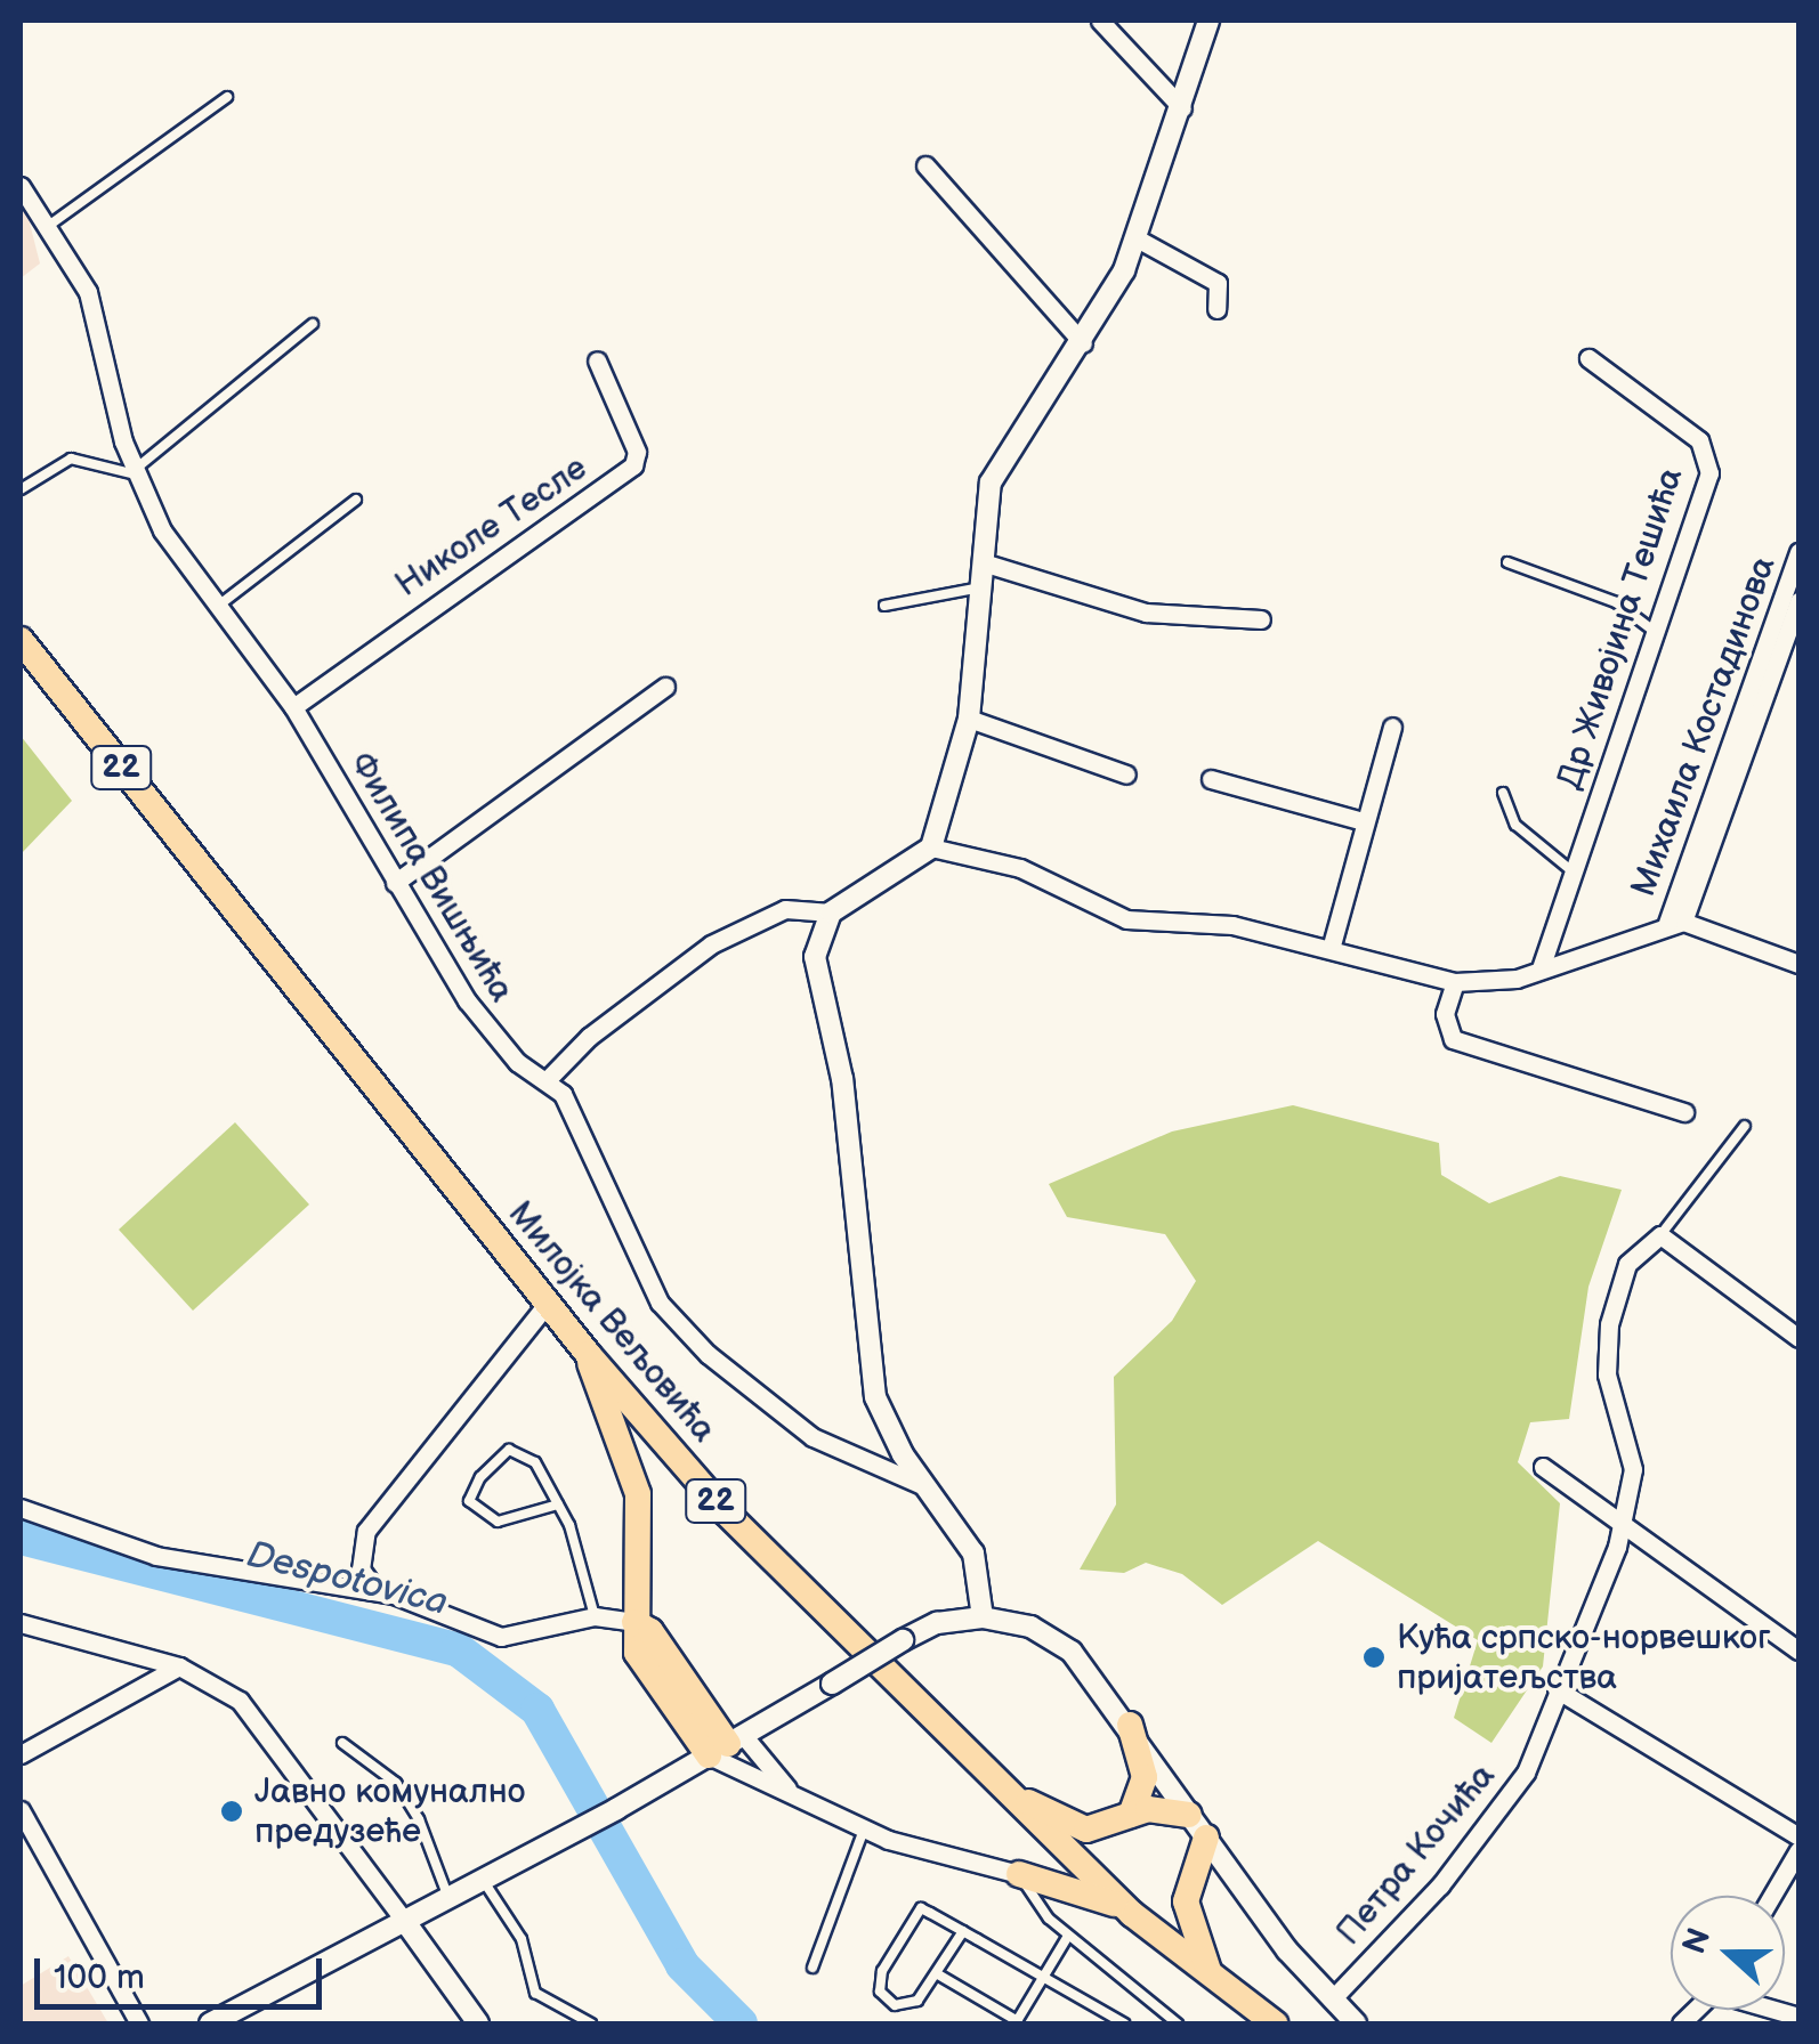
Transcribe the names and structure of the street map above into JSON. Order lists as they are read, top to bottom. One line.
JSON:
{"streets":{"main road":["22","Милојка Вељовића"],"street":["Николе Тесле","Др Живојина Тешића","Михаила Костадинова","Филипа Вишњића","Петра Кочића"]},"crossings":[["Николе Тесле","Филипа Вишњића"]],"water":["Despotovica"],"places":["Кућа српско-норвешког пријатељства","Јавно комунално предузеће"],"scale_bar":"100 m","north":"left"}
